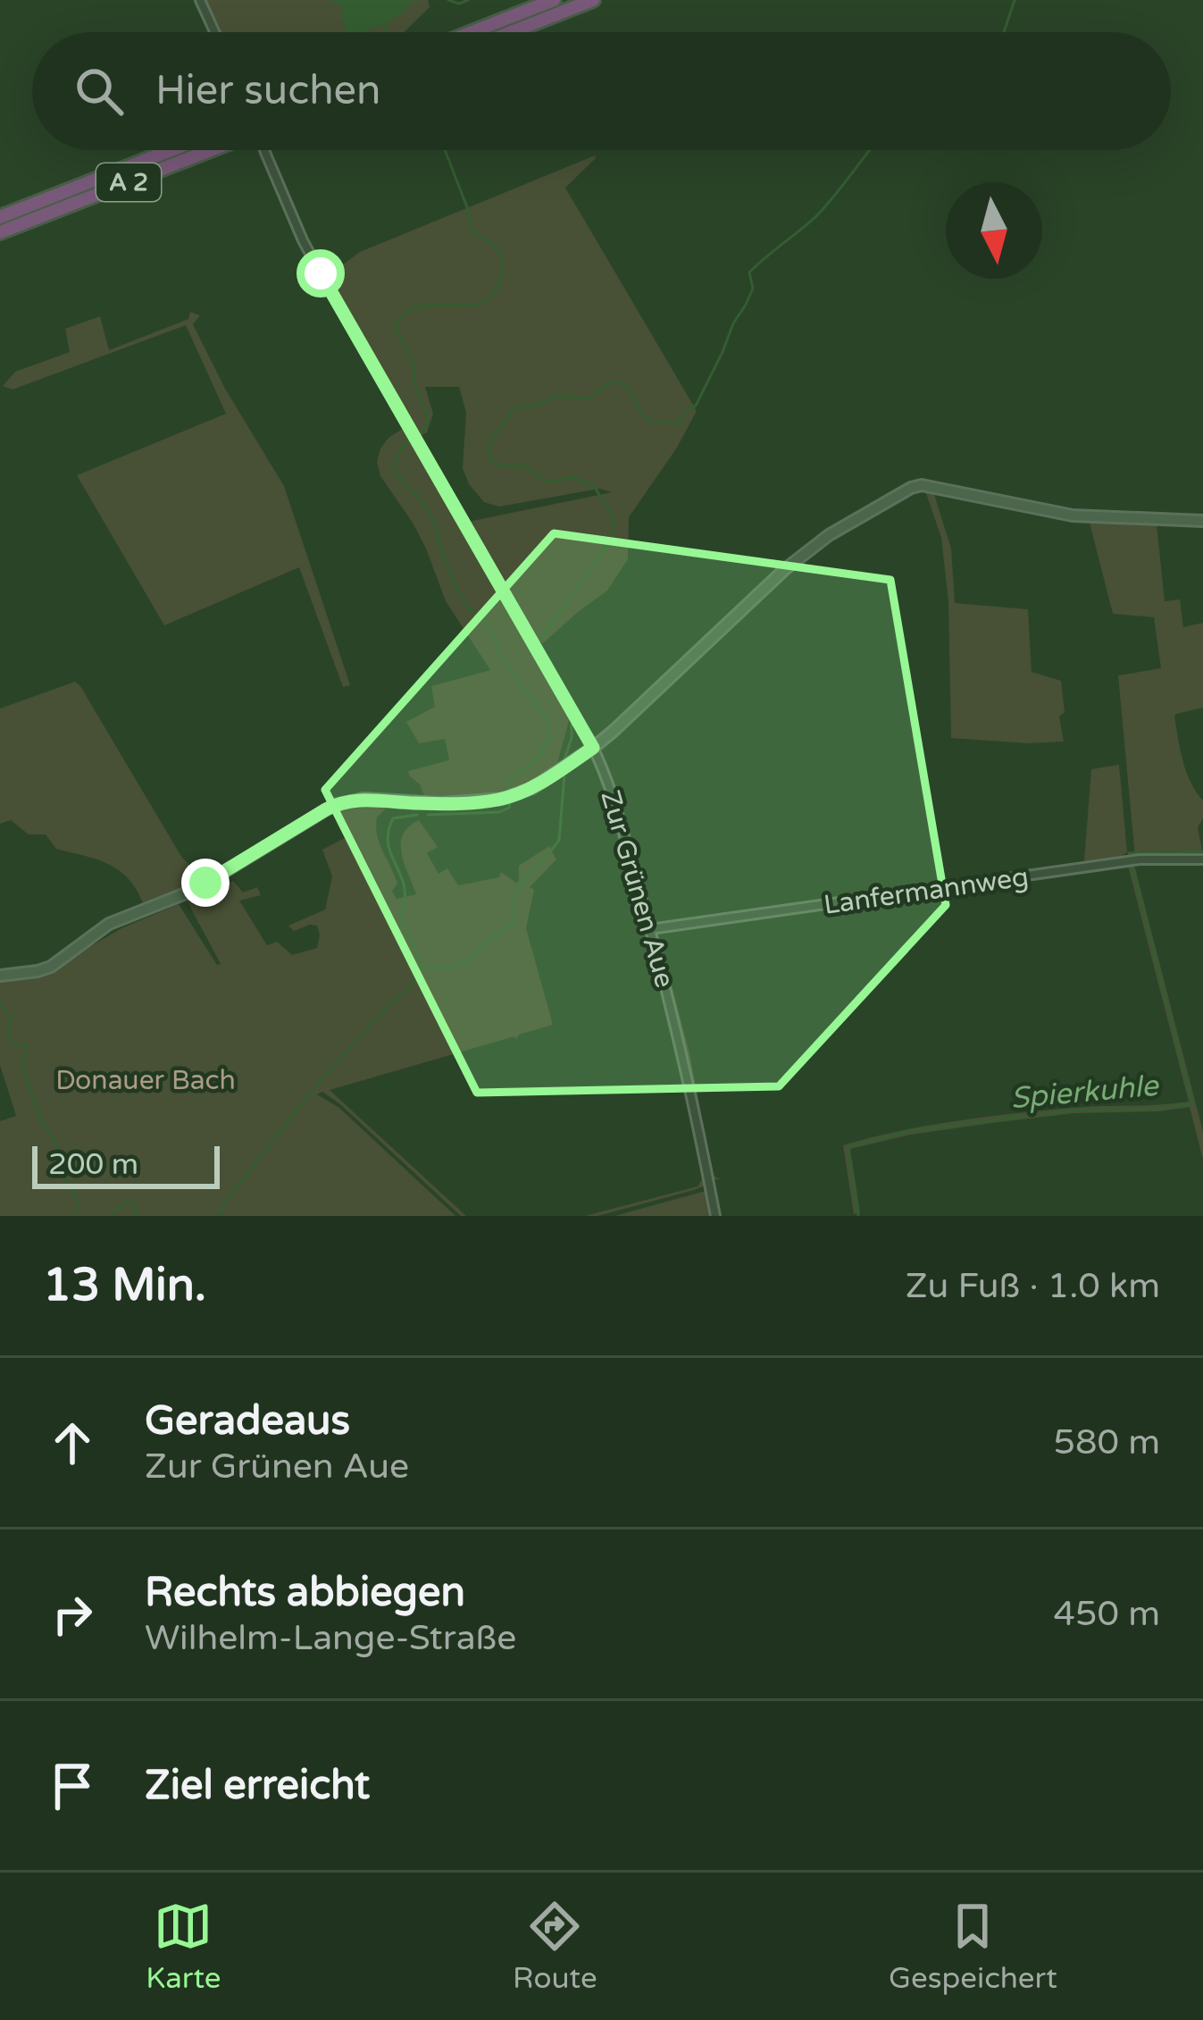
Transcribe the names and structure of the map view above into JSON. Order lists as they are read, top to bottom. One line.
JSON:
{"streets":{"highway":["A 2"],"street":["Zur Grünen Aue","Lanfermannweg"]},"crossings":[["Zur Grünen Aue","Lanfermannweg"]],"water":["Spierkuhle"],"parks":["Donauer Bach"],"scale_bar":"200 m","north":"bottom","page":{"search":"Hier suchen","scale":"200 m","heading":["13 Min.","Zu Fuß · 1.0 km"],"list":[["Geradeaus","Zur Grünen Aue","580 m"],["Rechts abbiegen","Wilhelm-Lange-Straße","450 m"],"Ziel erreicht"],"nav":["Karte","Route","Gespeichert"]}}
